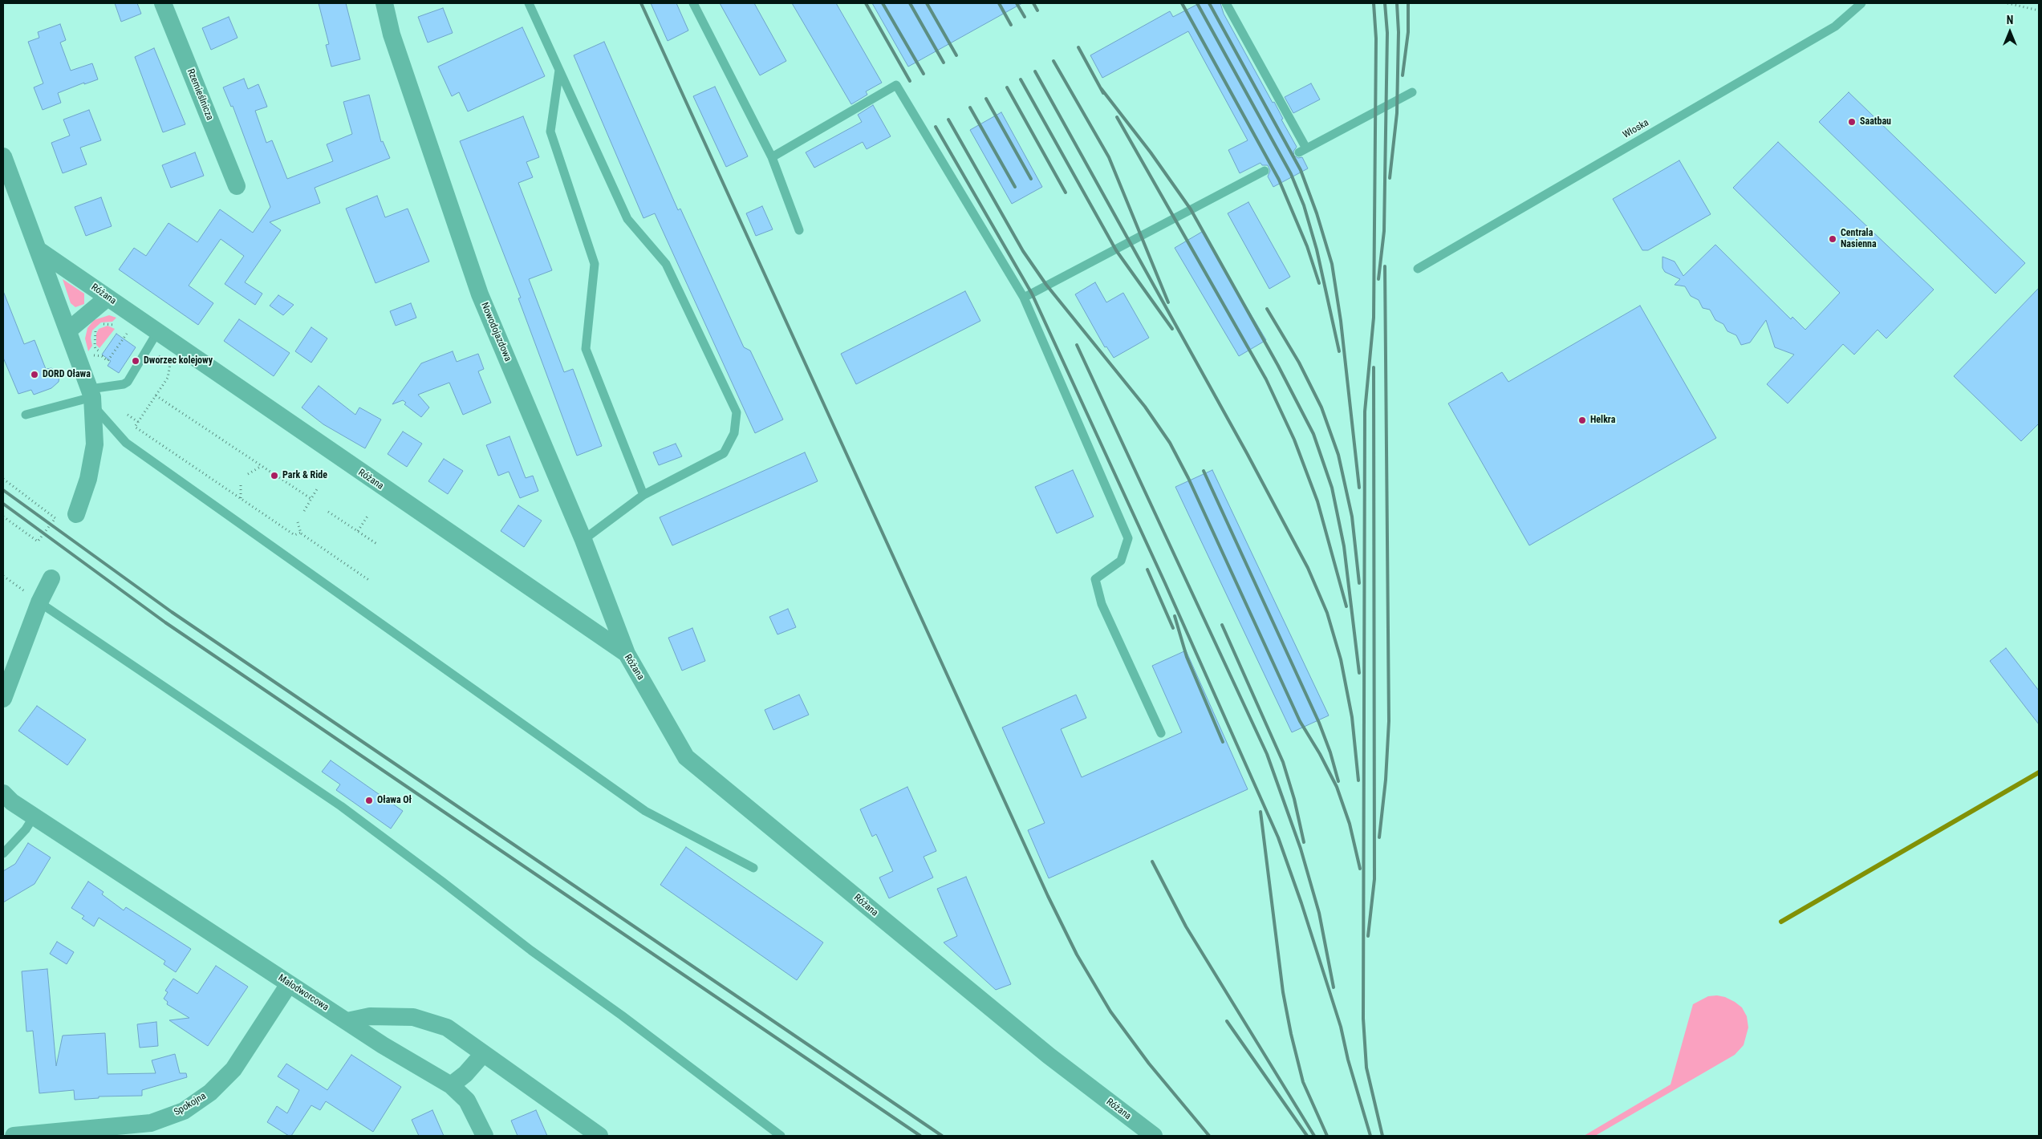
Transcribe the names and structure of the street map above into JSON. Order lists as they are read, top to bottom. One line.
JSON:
{"streets":{"street":["Rzemieślnicza","Różana","Nowodojazdowa","Małodworcowa","Spokojna"],"lane":["Włoska"]},"crossings":[["Różana","Nowodojazdowa"],["Małodworcowa","Spokojna"]],"places":["Saatbau","Centrala Nasienna","Dworzec kolejowy","DORD Oława","Helkra","Park & Ride","Oława Oł"],"north":"top"}
